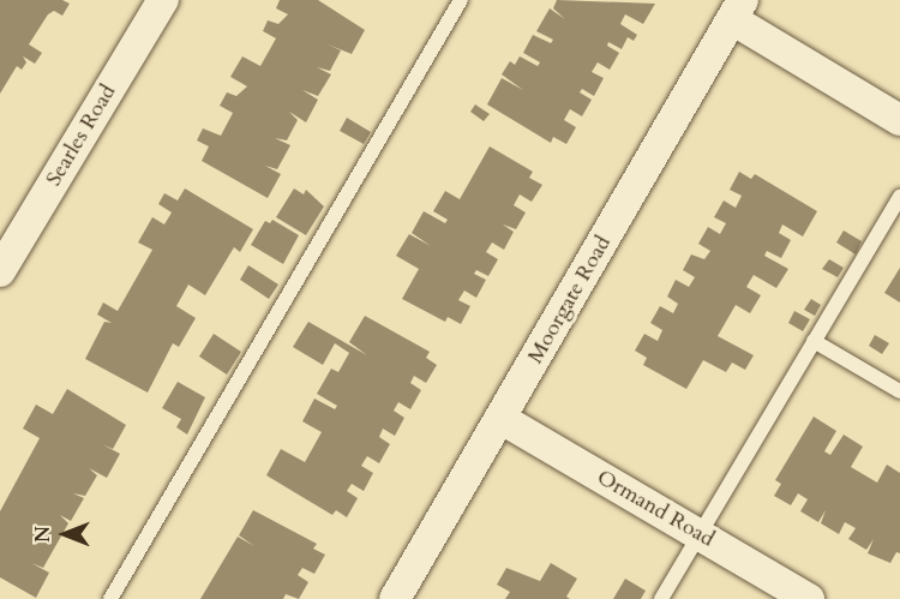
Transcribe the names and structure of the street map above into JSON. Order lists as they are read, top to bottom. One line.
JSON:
{"streets":{"street":["Searles Road","Moorgate Road","Ormand Road"]},"crossings":[["Moorgate Road","Ormand Road"]],"north":"left"}
